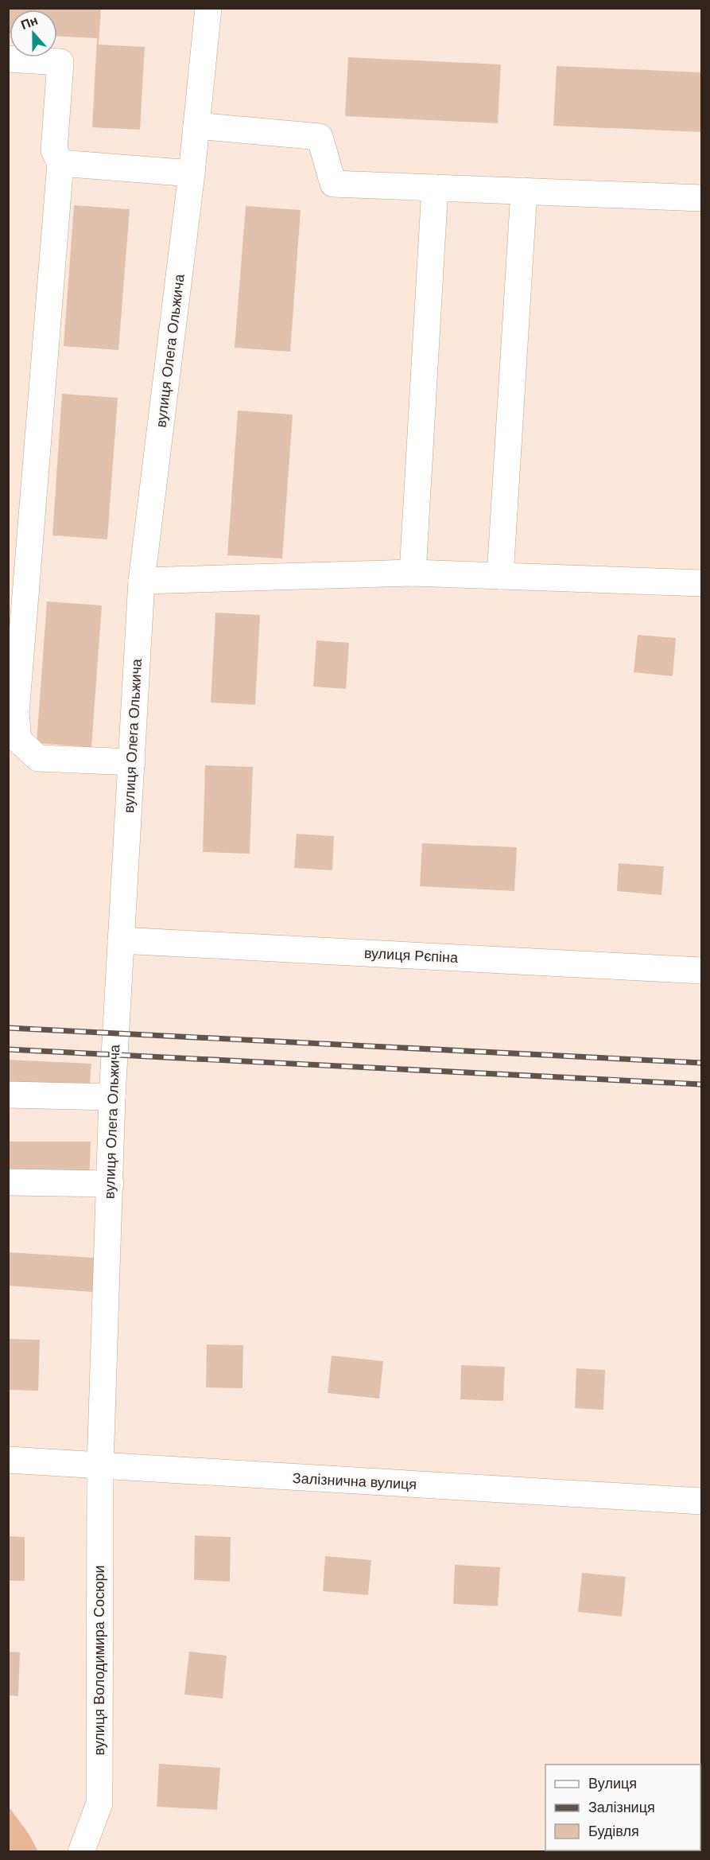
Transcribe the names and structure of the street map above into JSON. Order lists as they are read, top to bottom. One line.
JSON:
{"streets":{"street":["вулиця Олега Ольжича","вулиця Рєпіна","Залізнична вулиця","вулиця Володимира Сосюри"]},"crossings":[["вулиця Олега Ольжича","вулиця Рєпіна"],["вулиця Олега Ольжича","Залізнична вулиця"],["вулиця Олега Ольжича","вулиця Володимира Сосюри"],["Залізнична вулиця","вулиця Володимира Сосюри"]],"legend":["Вулиця","Залізниця","Будівля"],"north":"top"}
